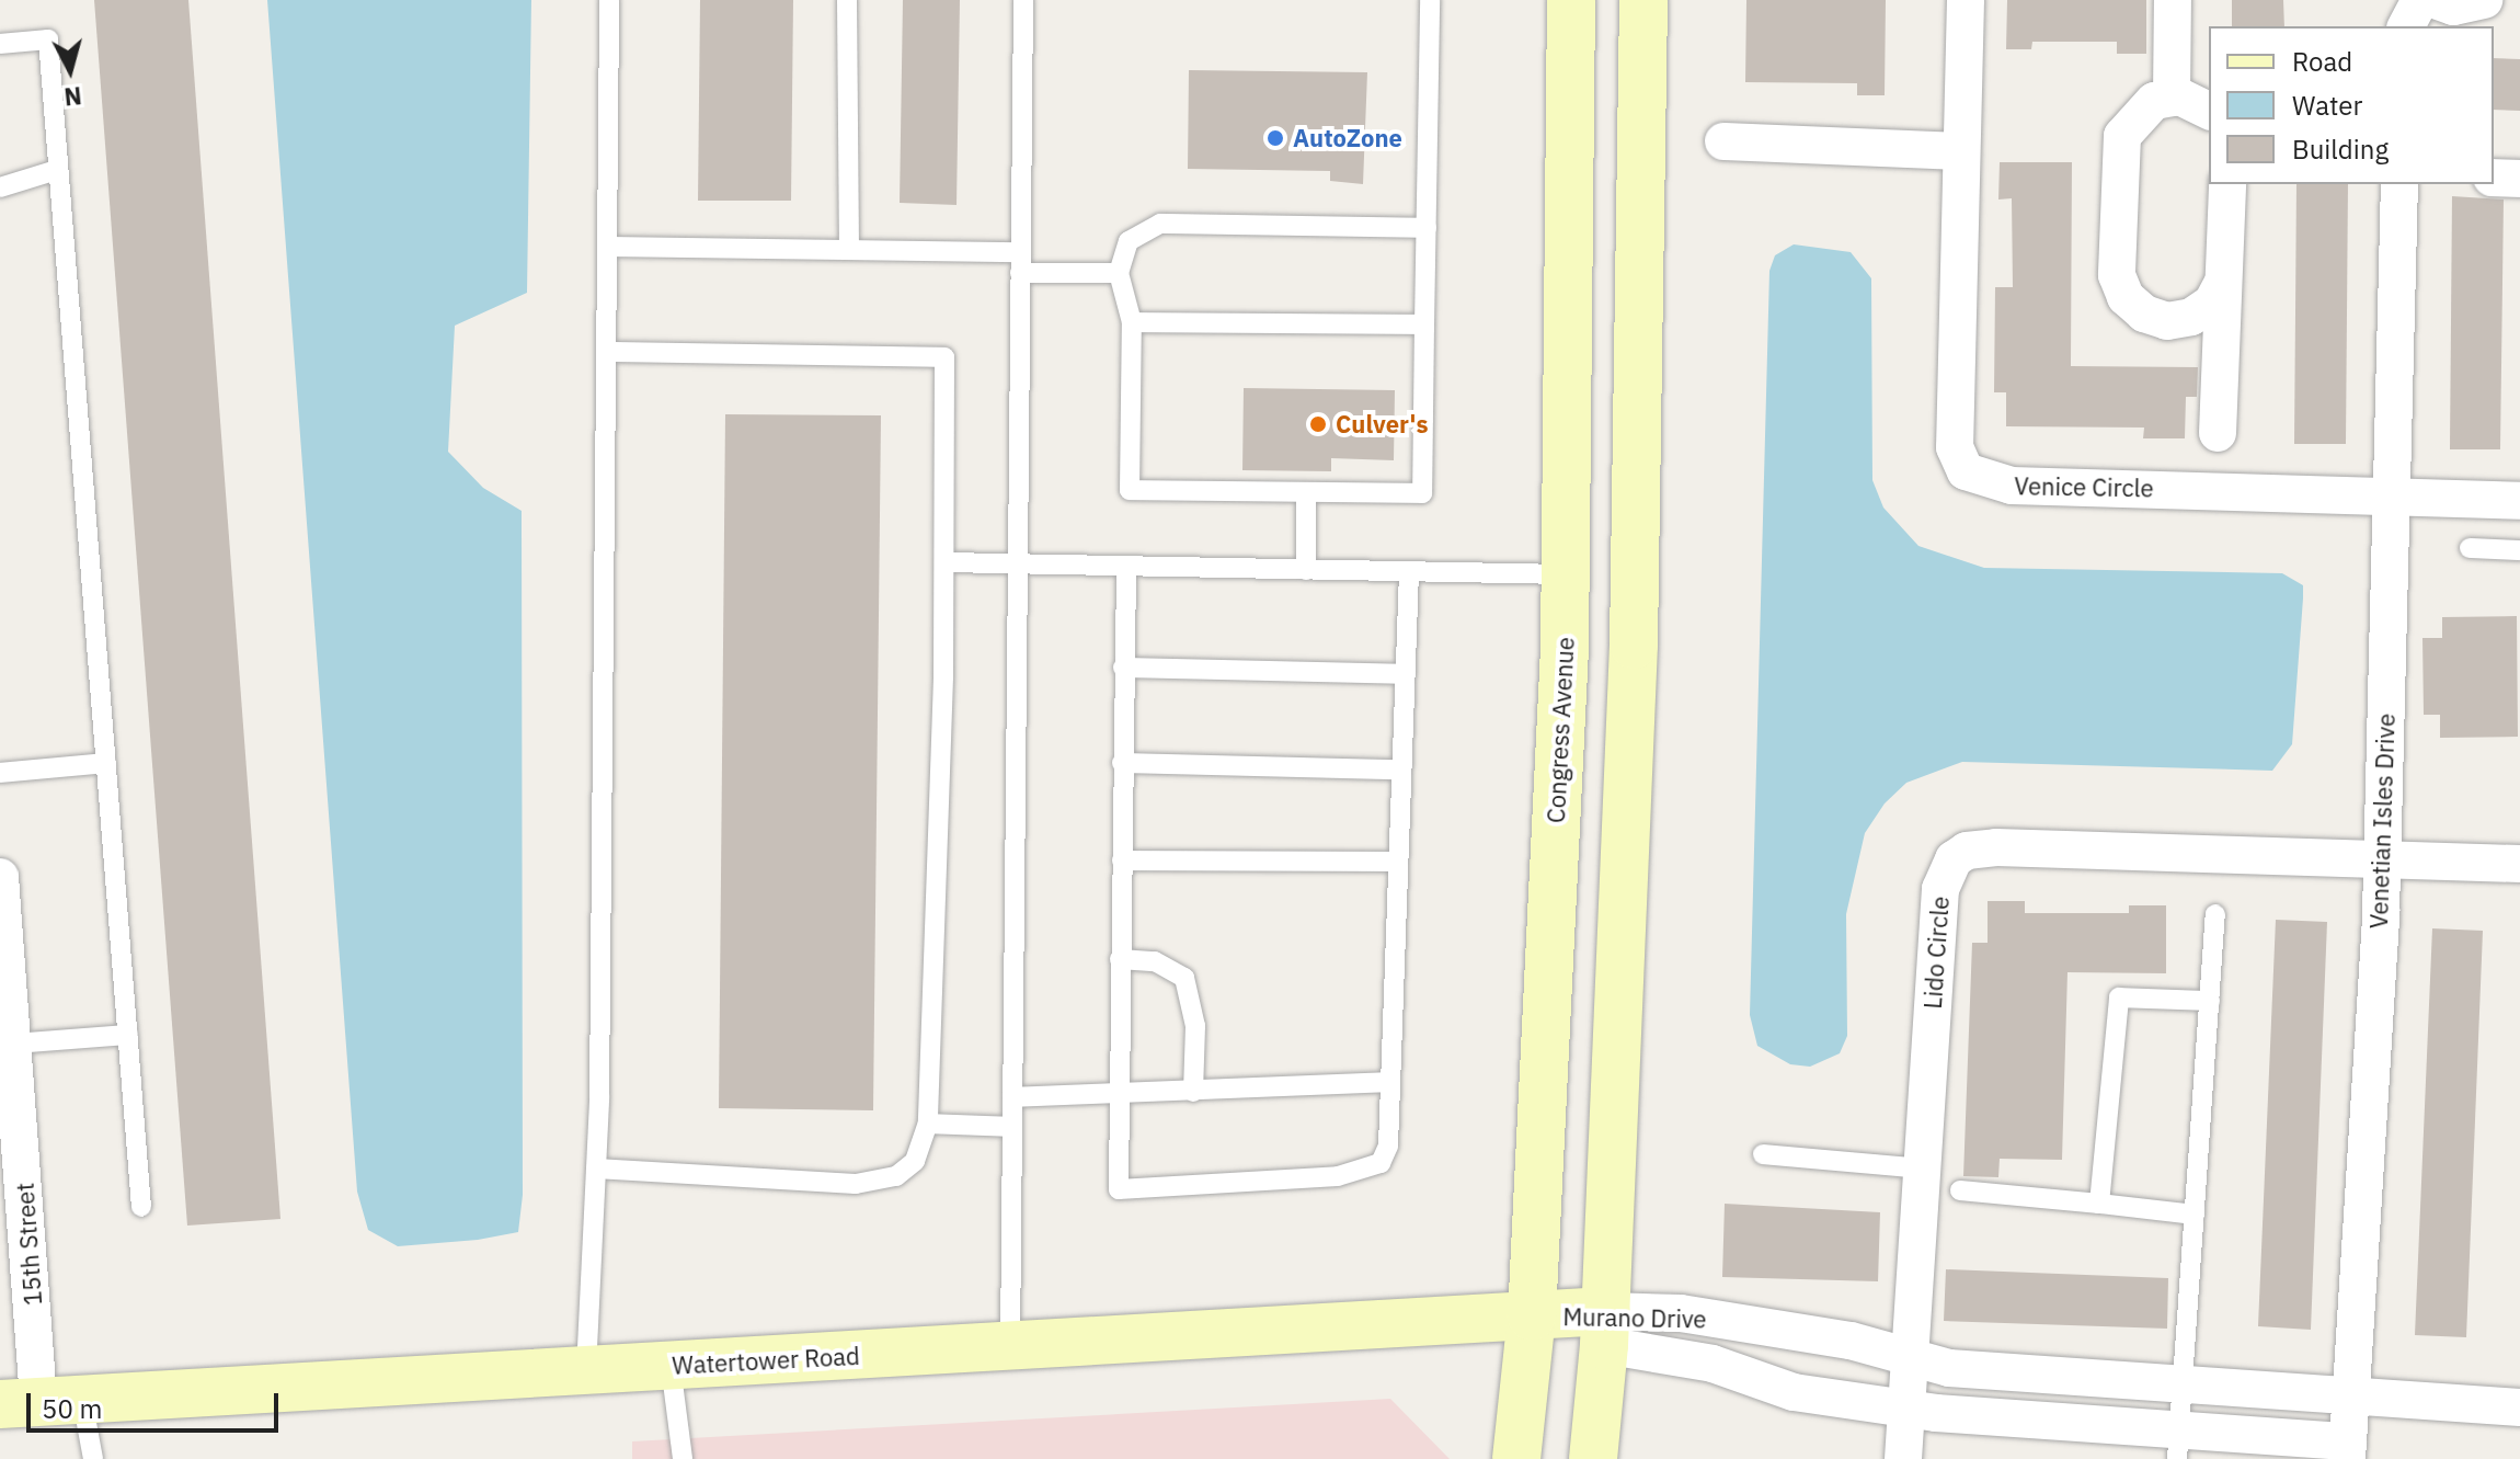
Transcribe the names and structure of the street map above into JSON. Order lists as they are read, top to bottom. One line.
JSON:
{"streets":{"street":["Venice Circle","Congress Avenue","Venetian Isles Drive","Lido Circle","15th Street","Murano Drive","Watertower Road"]},"crossings":[["Venice Circle","Venetian Isles Drive"],["Congress Avenue","Murano Drive"],["Congress Avenue","Watertower Road"],["Venetian Isles Drive","Lido Circle"],["Venetian Isles Drive","Murano Drive"],["Lido Circle","Murano Drive"],["15th Street","Watertower Road"],["Murano Drive","Watertower Road"]],"places":["AutoZone","Culver's"],"legend":["Road","Water","Building"],"scale_bar":"50 m","north":"bottom"}
